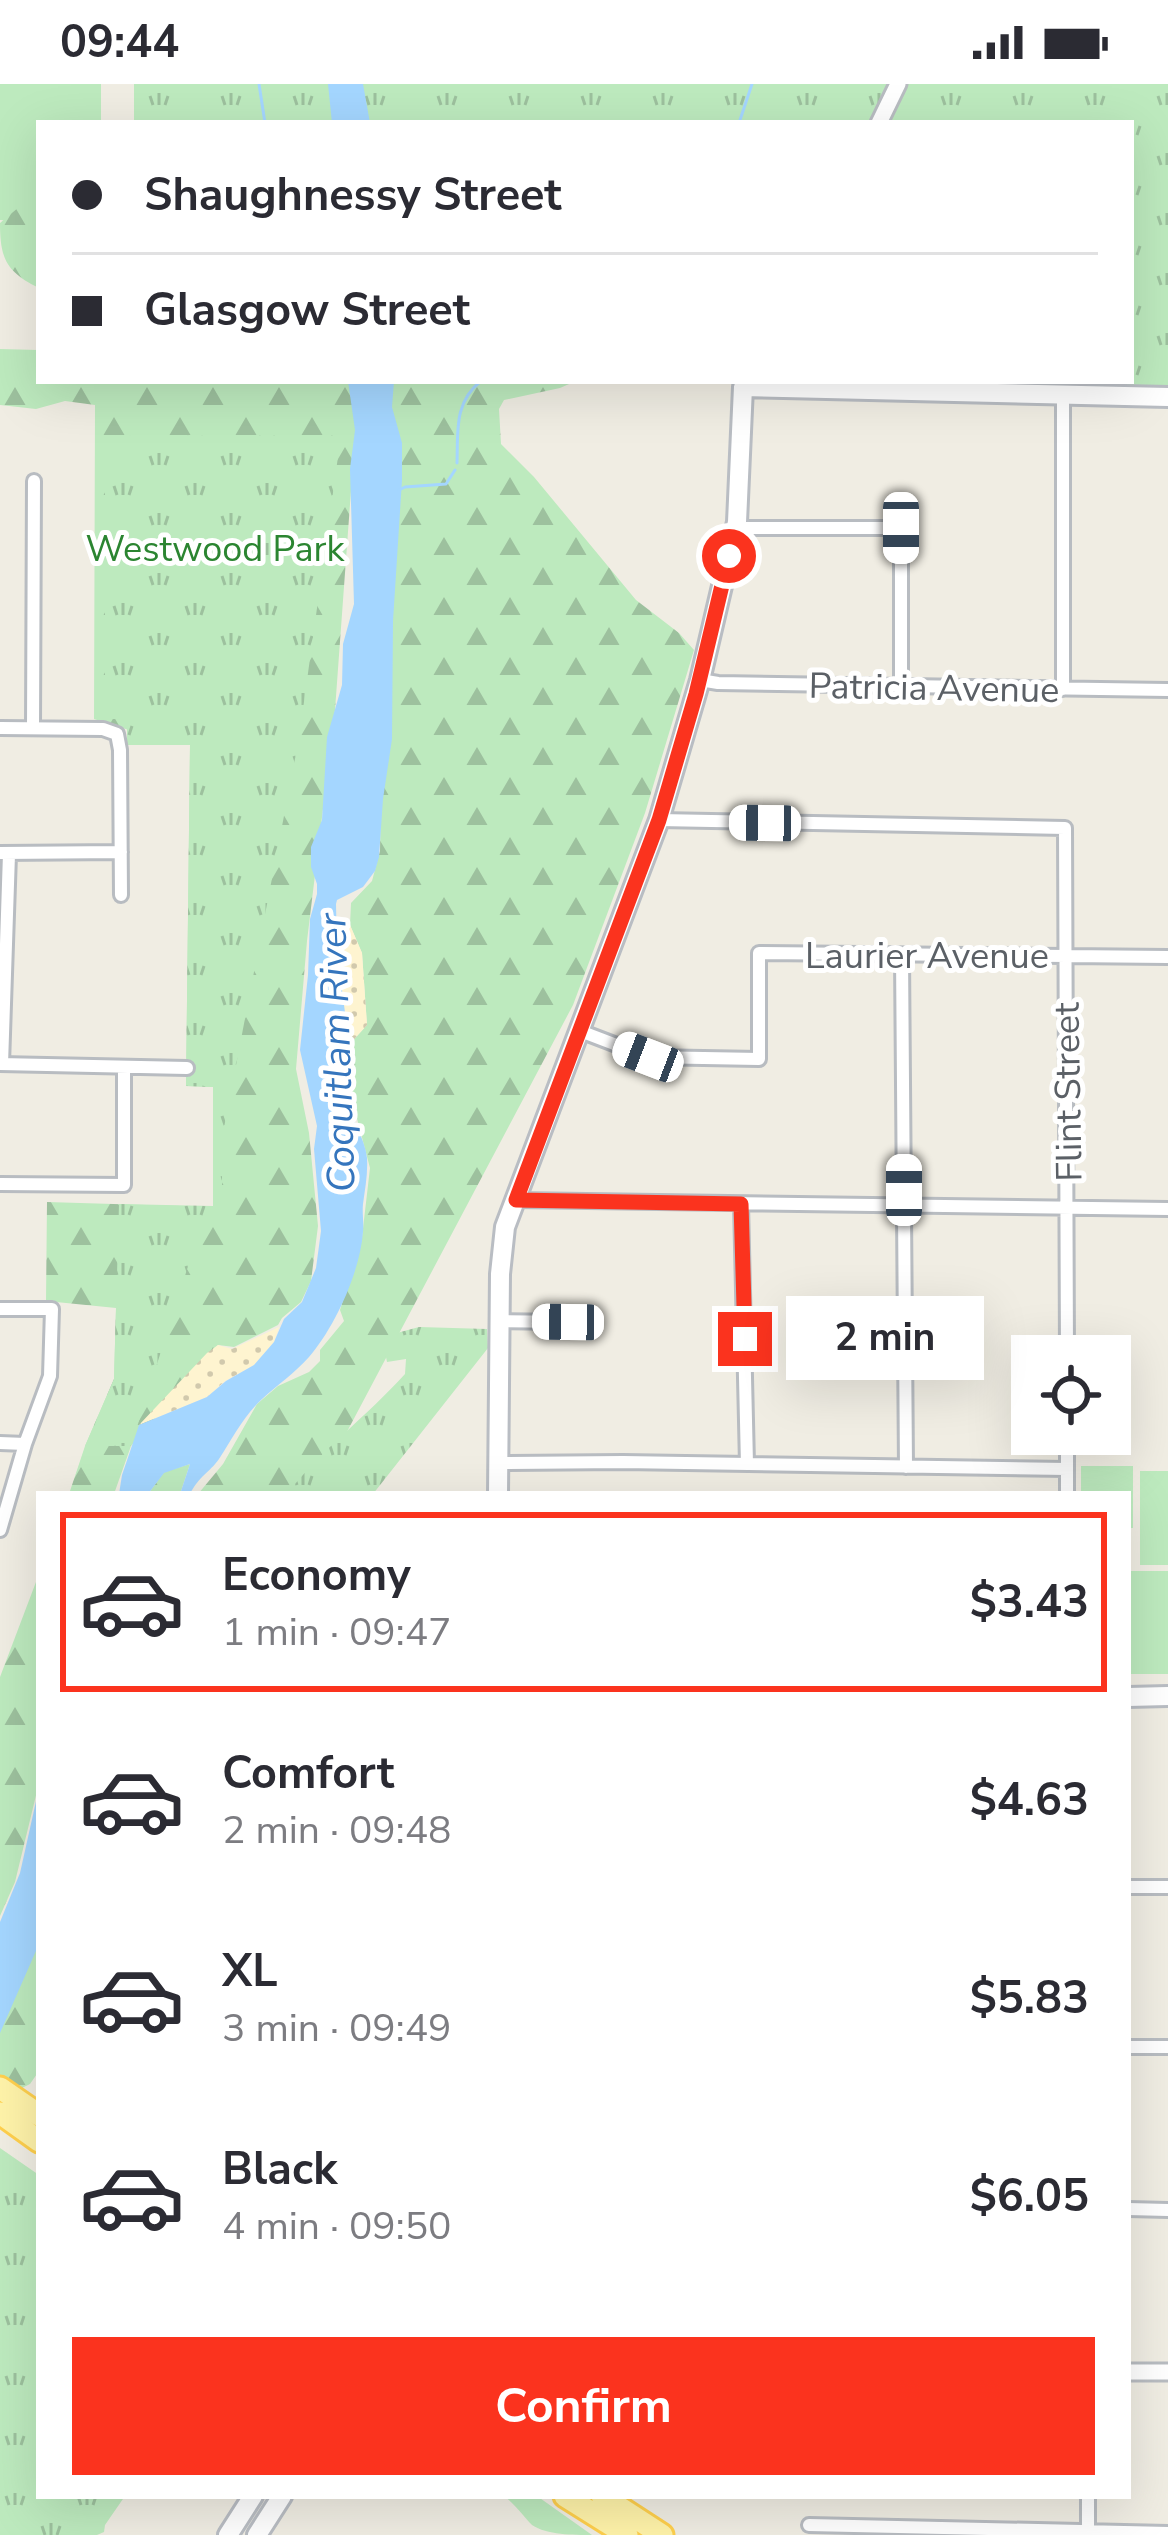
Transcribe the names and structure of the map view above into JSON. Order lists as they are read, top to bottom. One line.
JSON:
{"streets":{"street":["Patricia Avenue","Laurier Avenue","Flint Street"]},"crossings":[["Laurier Avenue","Flint Street"]],"water":["Coquitlam River"],"parks":["Westwood Park"],"page":{"status":"09:44","banner":["Shaughnessy Street","Glasgow Street"],"bubble":"2 min","list":[{"name":"Economy","note":"1 min · 09:47","value":"$3.43"},{"name":"Comfort","note":"2 min · 09:48","value":"$4.63"},{"name":"XL","note":"3 min · 09:49","value":"$5.83"},{"name":"Black","note":"4 min · 09:50","value":"$6.05"}],"buttons":"Confirm"}}
